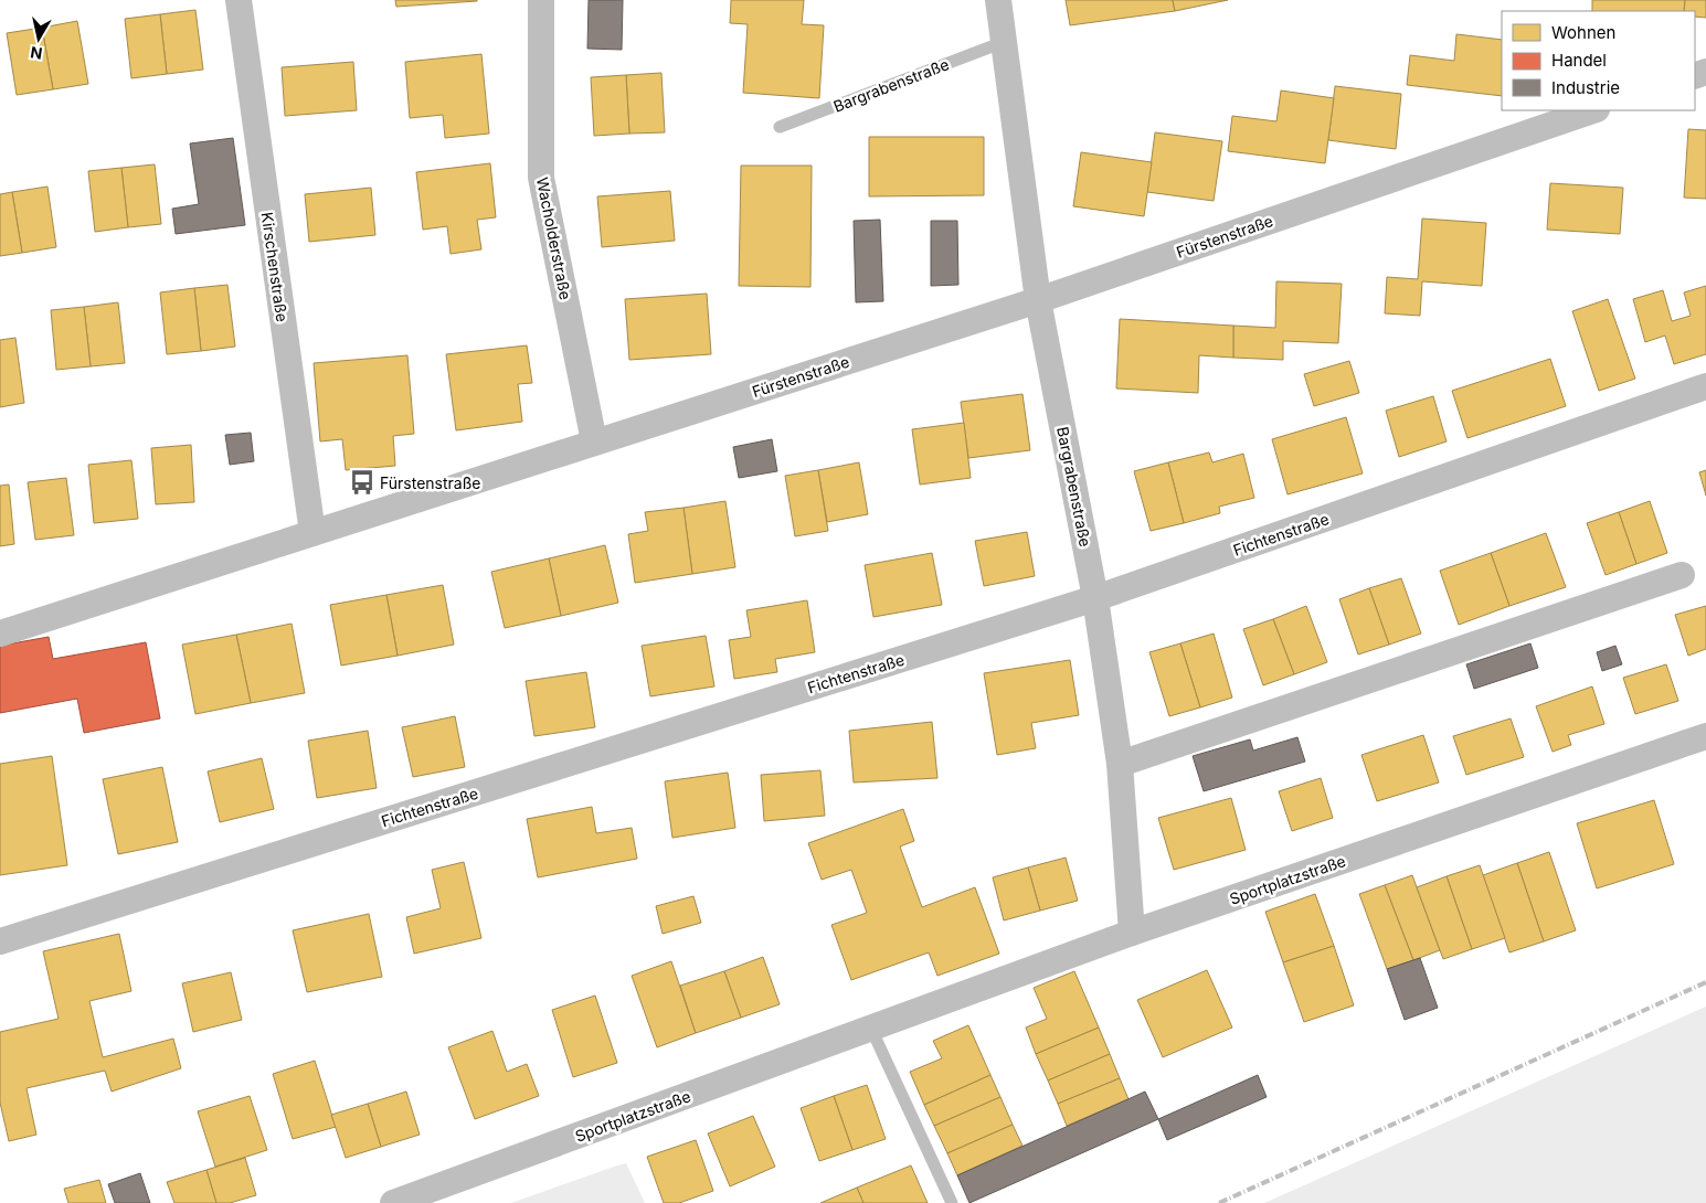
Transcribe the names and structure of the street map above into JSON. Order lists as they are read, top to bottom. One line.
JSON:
{"streets":{"street":["Bargrabenstraße","Fürstenstraße","Wacholderstraße","Kirschenstraße","Fichtenstraße","Sportplatzstraße"]},"crossings":[["Bargrabenstraße","Fürstenstraße"],["Bargrabenstraße","Fichtenstraße"],["Bargrabenstraße","Sportplatzstraße"],["Fürstenstraße","Wacholderstraße"],["Fürstenstraße","Kirschenstraße"]],"places":{"bus stop":["Fürstenstraße"]},"legend":["Wohnen","Handel","Industrie"],"north":"bottom"}
